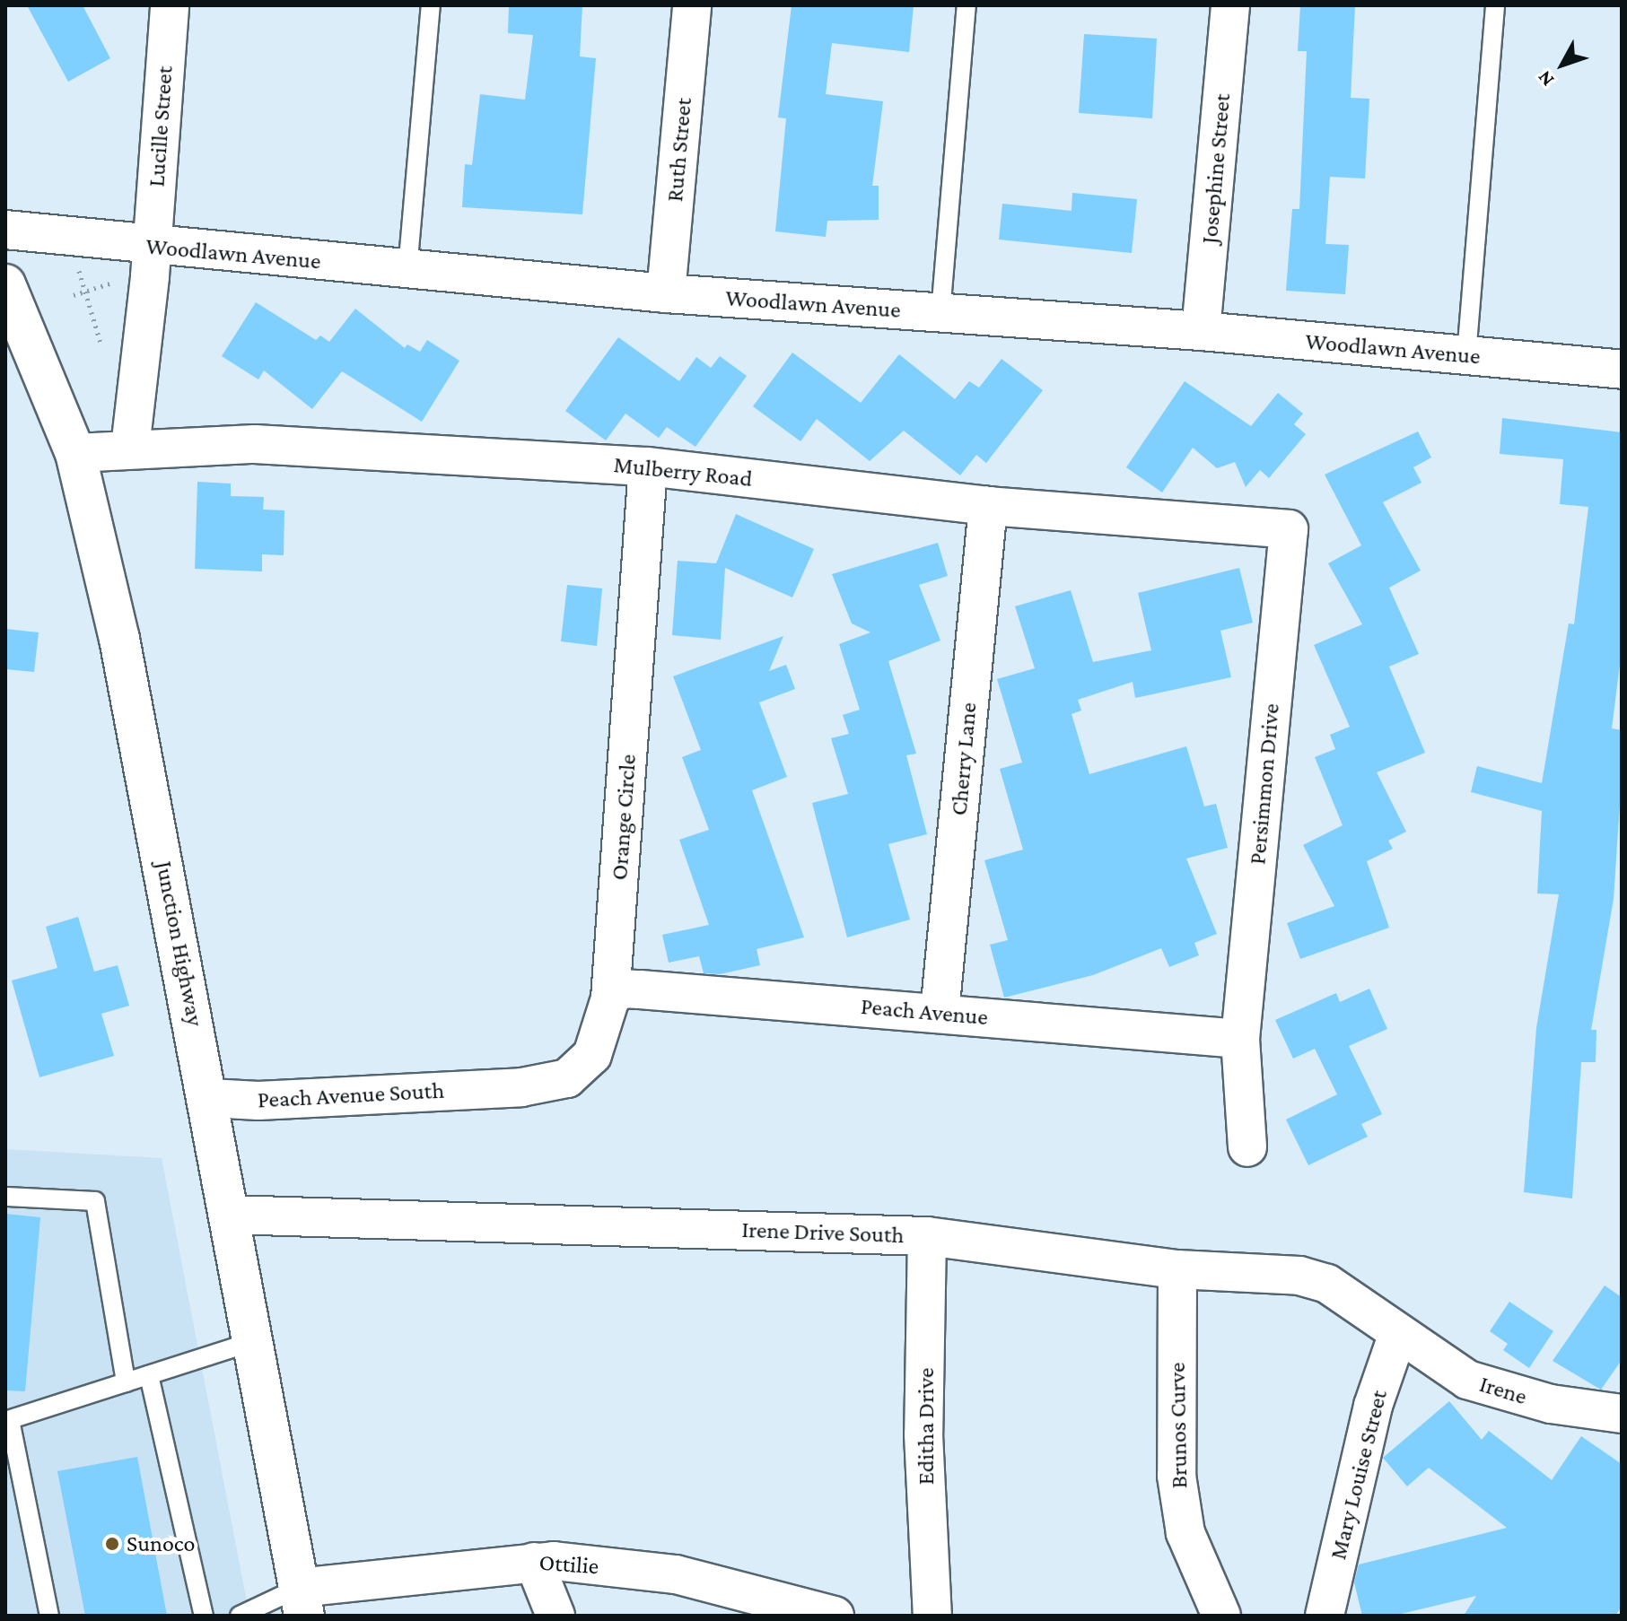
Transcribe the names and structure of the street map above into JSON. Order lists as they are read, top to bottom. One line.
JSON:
{"streets":{"main road":["Junction Highway"],"street":["Lucille Street","Ruth Street","Josephine Street","Woodlawn Avenue","Mulberry Road","Cherry Lane","Persimmon Drive","Orange Circle","Peach Avenue","Peach Avenue South","Irene Drive South","Irene","Brunos Curve","Editha Drive","Mary Louise Street","Ottilie"]},"crossings":[["Lucille Street","Woodlawn Avenue"],["Lucille Street","Mulberry Road"],["Ruth Street","Woodlawn Avenue"],["Josephine Street","Woodlawn Avenue"],["Mulberry Road","Cherry Lane"],["Mulberry Road","Persimmon Drive"],["Mulberry Road","Orange Circle"],["Mulberry Road","Junction Highway"],["Cherry Lane","Peach Avenue"],["Persimmon Drive","Peach Avenue"],["Orange Circle","Peach Avenue"],["Orange Circle","Peach Avenue South"],["Junction Highway","Peach Avenue South"],["Junction Highway","Irene Drive South"],["Junction Highway","Ottilie"],["Irene Drive South","Irene"],["Irene Drive South","Brunos Curve"],["Irene Drive South","Editha Drive"],["Irene Drive South","Mary Louise Street"],["Irene","Mary Louise Street"]],"places":["Sunoco"],"north":"bottom left"}
